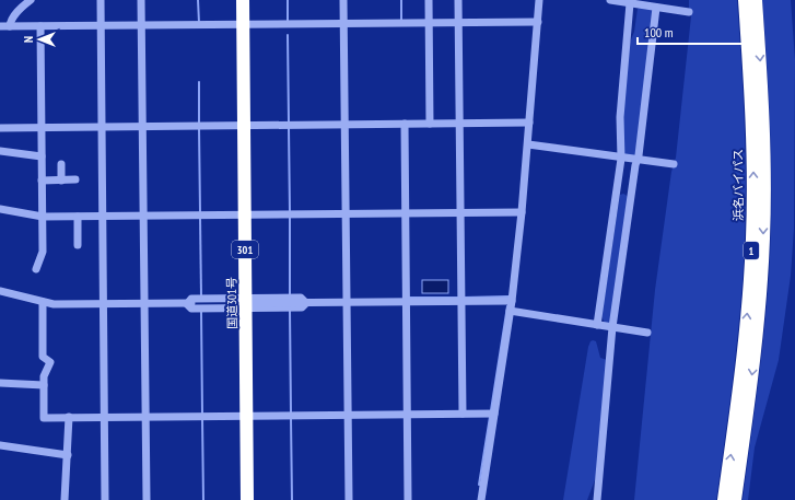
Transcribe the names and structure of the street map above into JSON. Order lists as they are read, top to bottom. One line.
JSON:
{"streets":{"highway":["浜名バイパス","301","1","国道301号"]},"scale_bar":"100 m","north":"left"}
